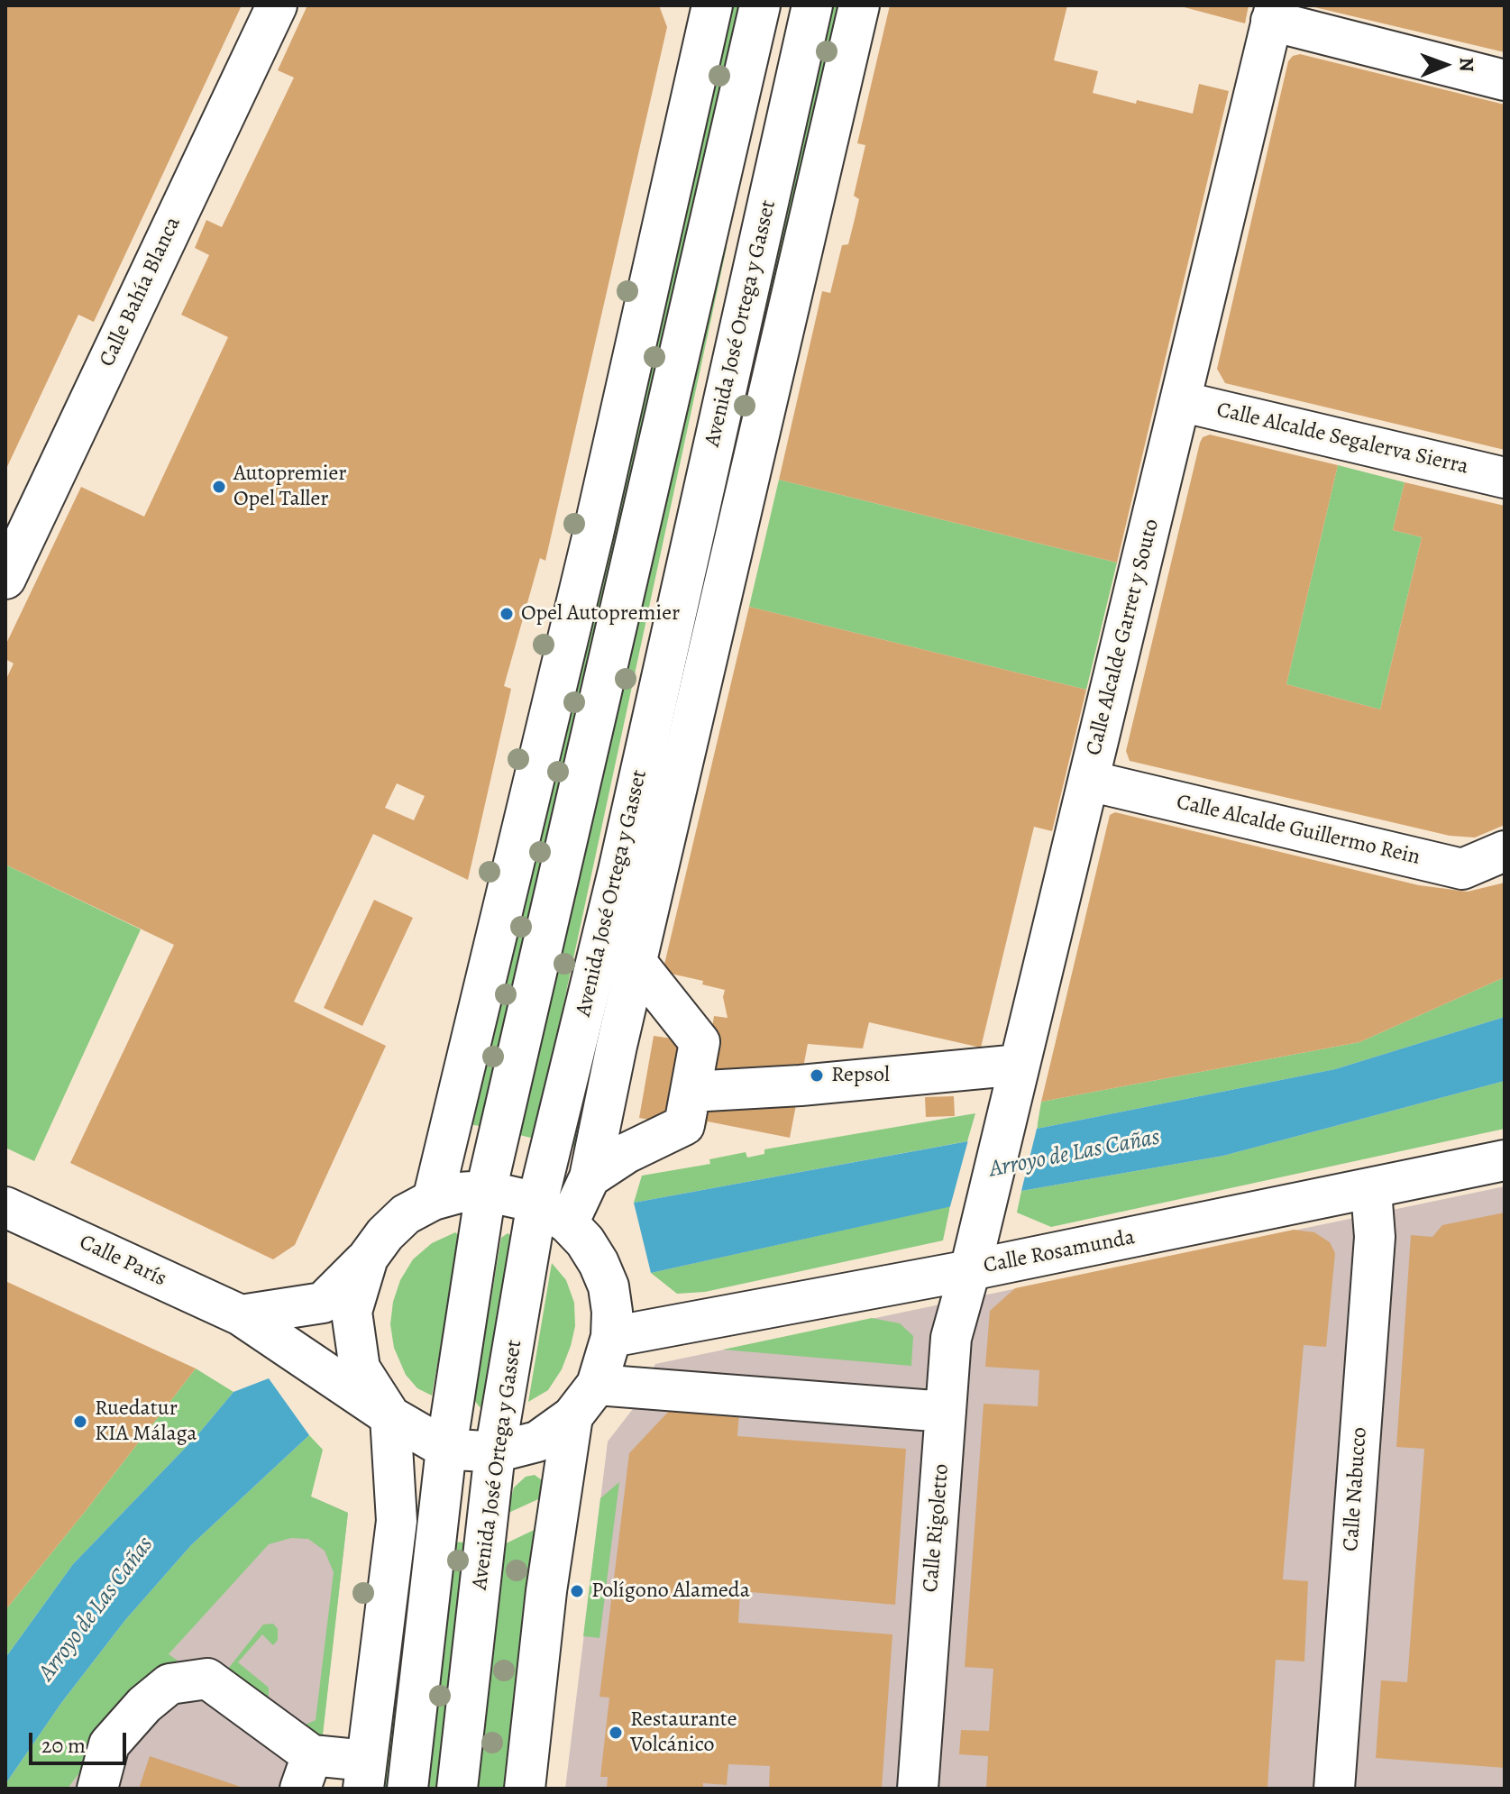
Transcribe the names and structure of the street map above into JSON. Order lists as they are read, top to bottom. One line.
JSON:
{"streets":{"street":["Calle Bahía Blanca","Avenida José Ortega y Gasset","Calle Alcalde Segalerva Sierra","Calle Alcalde Garret y Souto","Calle Alcalde Guillermo Rein","Calle Rosamunda","Calle París","Calle Nabucco","Calle Rigoletto"]},"crossings":[["Calle Alcalde Segalerva Sierra","Calle Alcalde Garret y Souto"],["Calle Alcalde Garret y Souto","Calle Alcalde Guillermo Rein"],["Calle Alcalde Garret y Souto","Calle Rosamunda"],["Calle Alcalde Garret y Souto","Calle Rigoletto"],["Calle Rosamunda","Calle Nabucco"],["Calle Rosamunda","Calle Rigoletto"]],"water":["Arroyo de Las Cañas"],"places":["Autopremier Opel Taller","Opel Autopremier","Repsol","Ruedatur KIA Málaga","Polígono Alameda","Restaurante Volcánico"],"scale_bar":"20 m","north":"right"}
